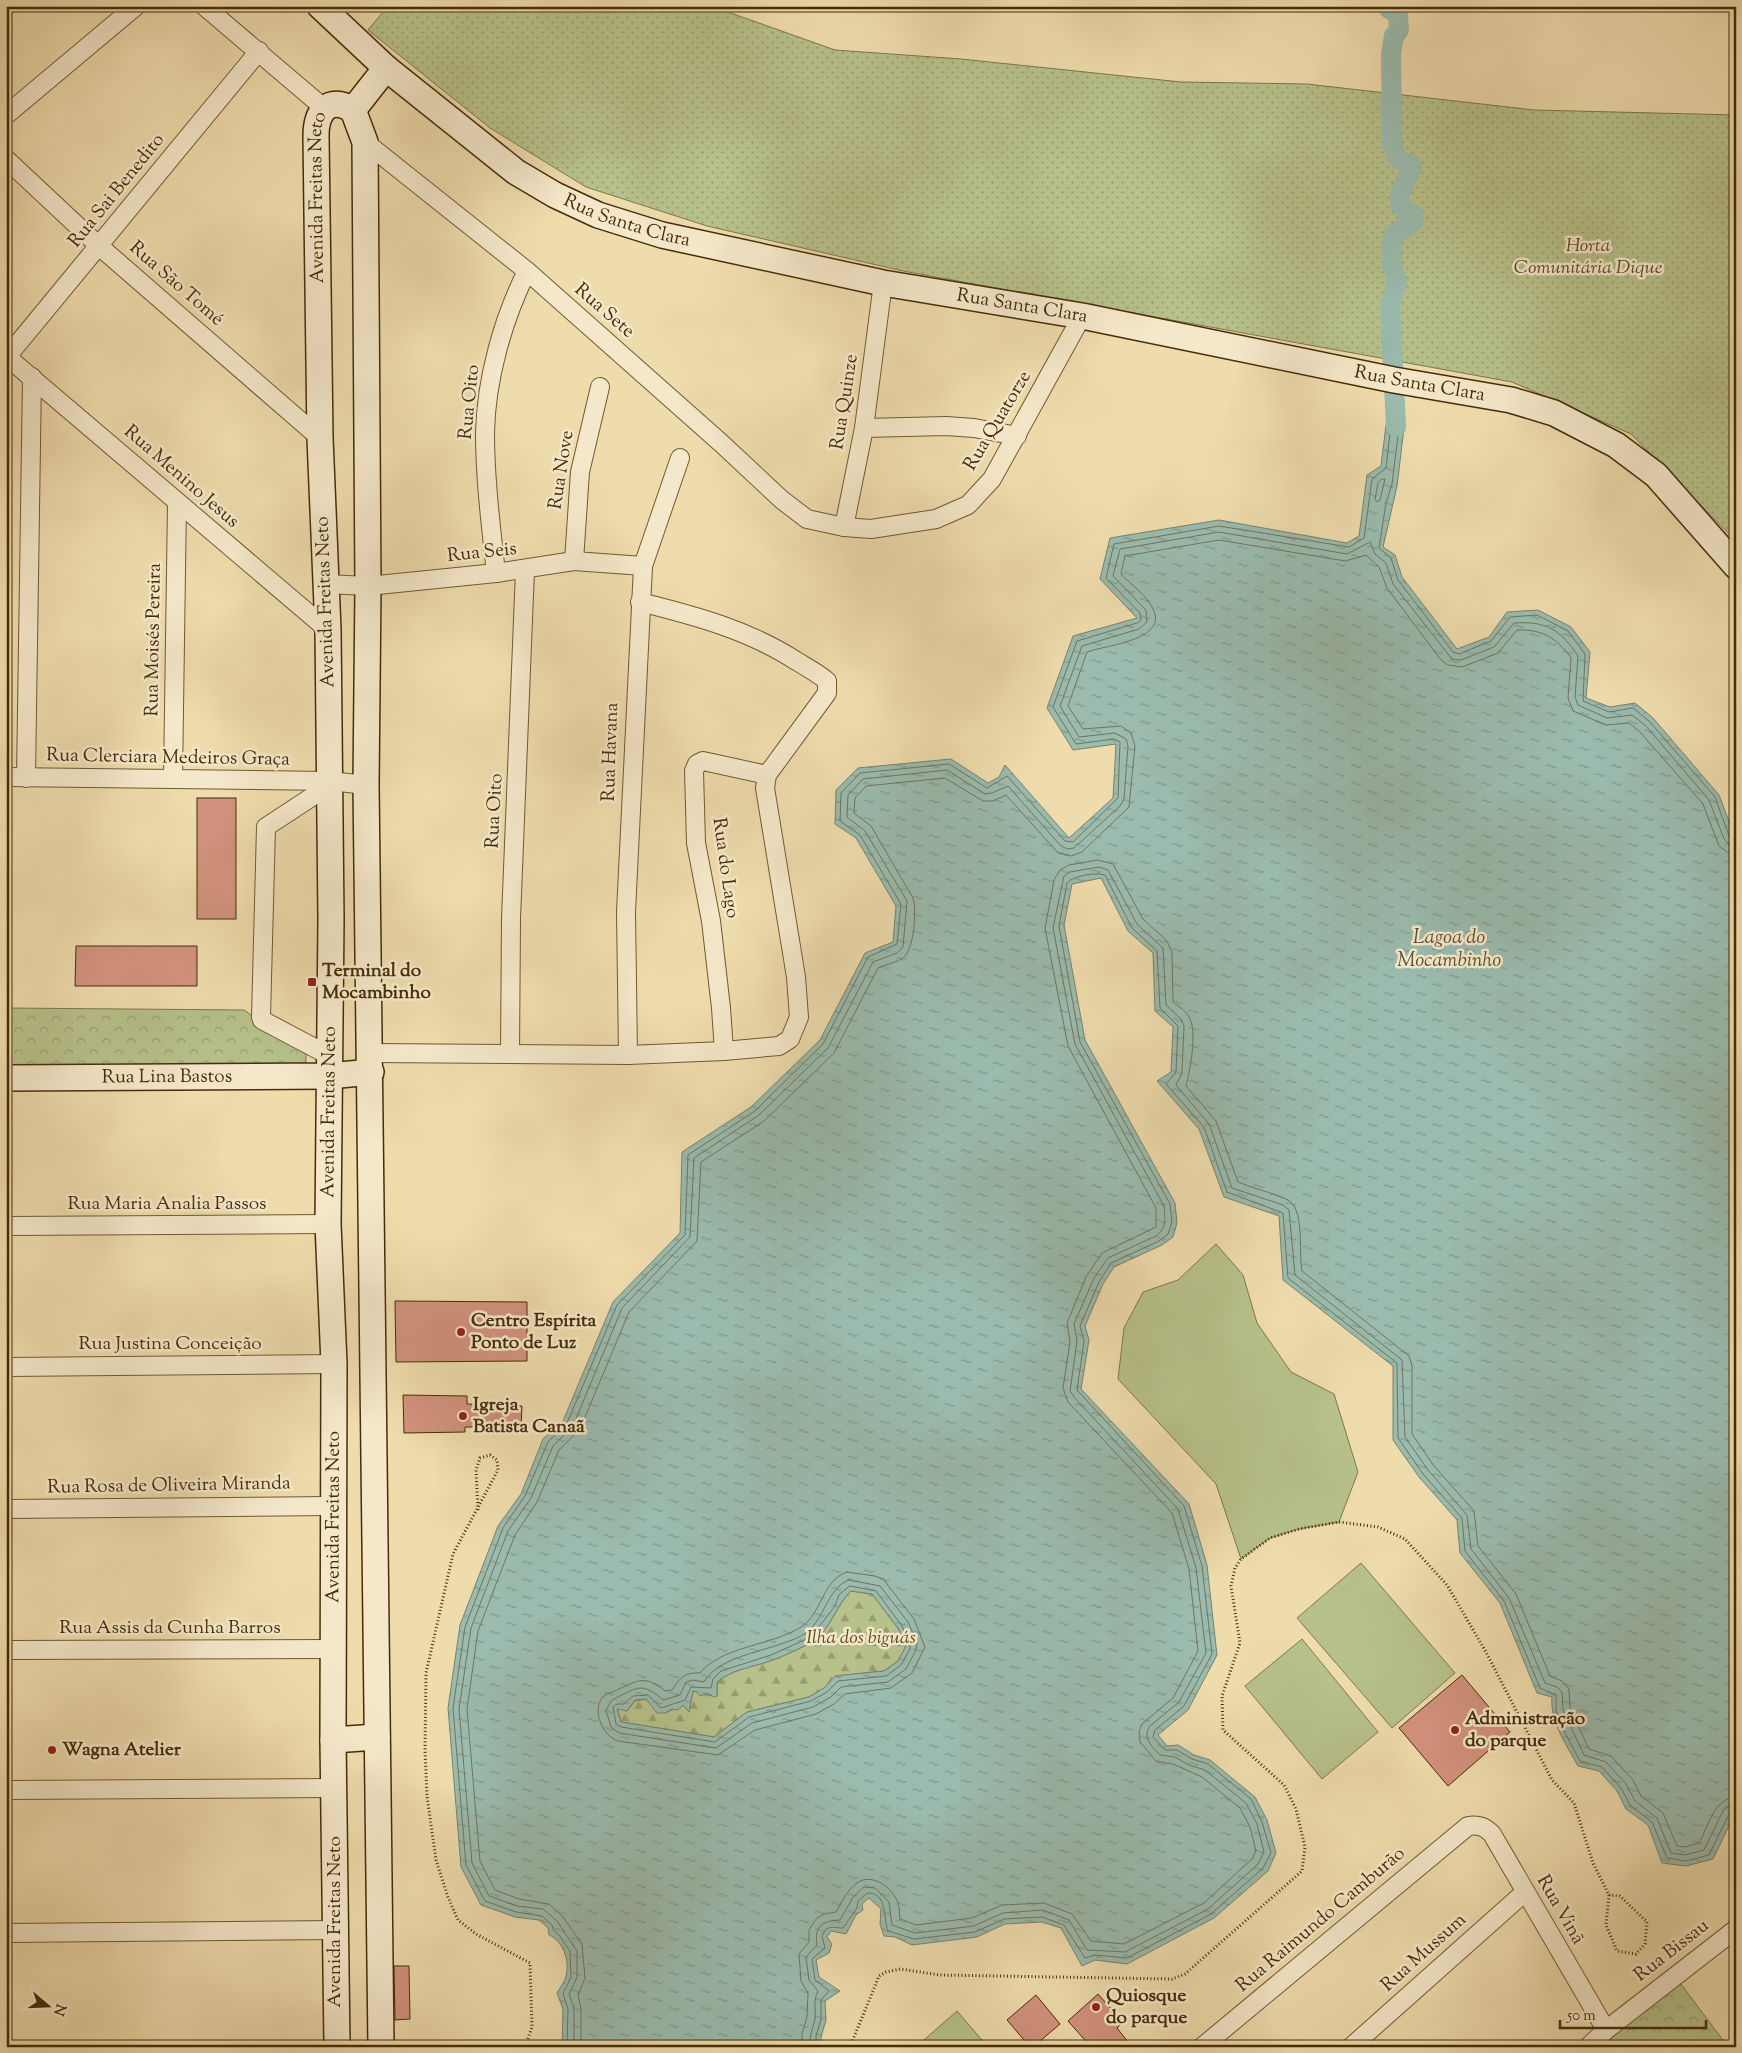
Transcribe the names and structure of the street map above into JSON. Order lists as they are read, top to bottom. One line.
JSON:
{"streets":{"main road":["Avenida Freitas Neto","Rua Santa Clara","Rua Lina Bastos"],"street":["Rua Sai Benedito","Rua São Tomé","Rua Sete","Rua Oito","Rua Quinze","Rua Quatorze","Rua Nove","Rua Menino Jesus","Rua Seis","Rua Moisés Pereira","Rua Havana","Rua Clerciara Medeiros Graça","Rua do Lago","Rua Maria Analia Passos","Rua Justina Conceição","Rua Rosa de Oliveira Miranda","Rua Assis da Cunha Barros","Rua Vinã","Rua Raimundo Camburão","Rua Bissau","Rua Mussum"]},"crossings":[["Rua Sai Benedito","Rua São Tomé"],["Rua Sai Benedito","Rua Menino Jesus"],["Avenida Freitas Neto","Rua São Tomé"],["Avenida Freitas Neto","Rua Sete"],["Avenida Freitas Neto","Rua Menino Jesus"],["Avenida Freitas Neto","Rua Seis"],["Avenida Freitas Neto","Rua Clerciara Medeiros Graça"],["Avenida Freitas Neto","Rua Lina Bastos"],["Avenida Freitas Neto","Rua Maria Analia Passos"],["Avenida Freitas Neto","Rua Justina Conceição"],["Avenida Freitas Neto","Rua Rosa de Oliveira Miranda"],["Avenida Freitas Neto","Rua Assis da Cunha Barros"],["Rua Santa Clara","Rua Quinze"],["Rua Santa Clara","Rua Quatorze"],["Rua Sete","Rua Oito"],["Rua Sete","Rua Quatorze"],["Rua Oito","Rua Seis"],["Rua Quinze","Rua Quatorze"],["Rua Nove","Rua Seis"],["Rua Menino Jesus","Rua Moisés Pereira"],["Rua Seis","Rua Havana"],["Rua Moisés Pereira","Rua Clerciara Medeiros Graça"],["Rua Vinã","Rua Raimundo Camburão"],["Rua Vinã","Rua Bissau"],["Rua Vinã","Rua Mussum"]],"water":["Lagoa do Mocambinho"],"parks":["Horta Comunitária Dique","Ilha dos biguás"],"places":{"transit":["Terminal do Mocambinho"],"other":["Centro Espírita Ponto de Luz","Igreja Batista Canaã","Administração do parque","Wagna Atelier","Quiosque do parque"]},"scale_bar":"50 m","north":"right"}
